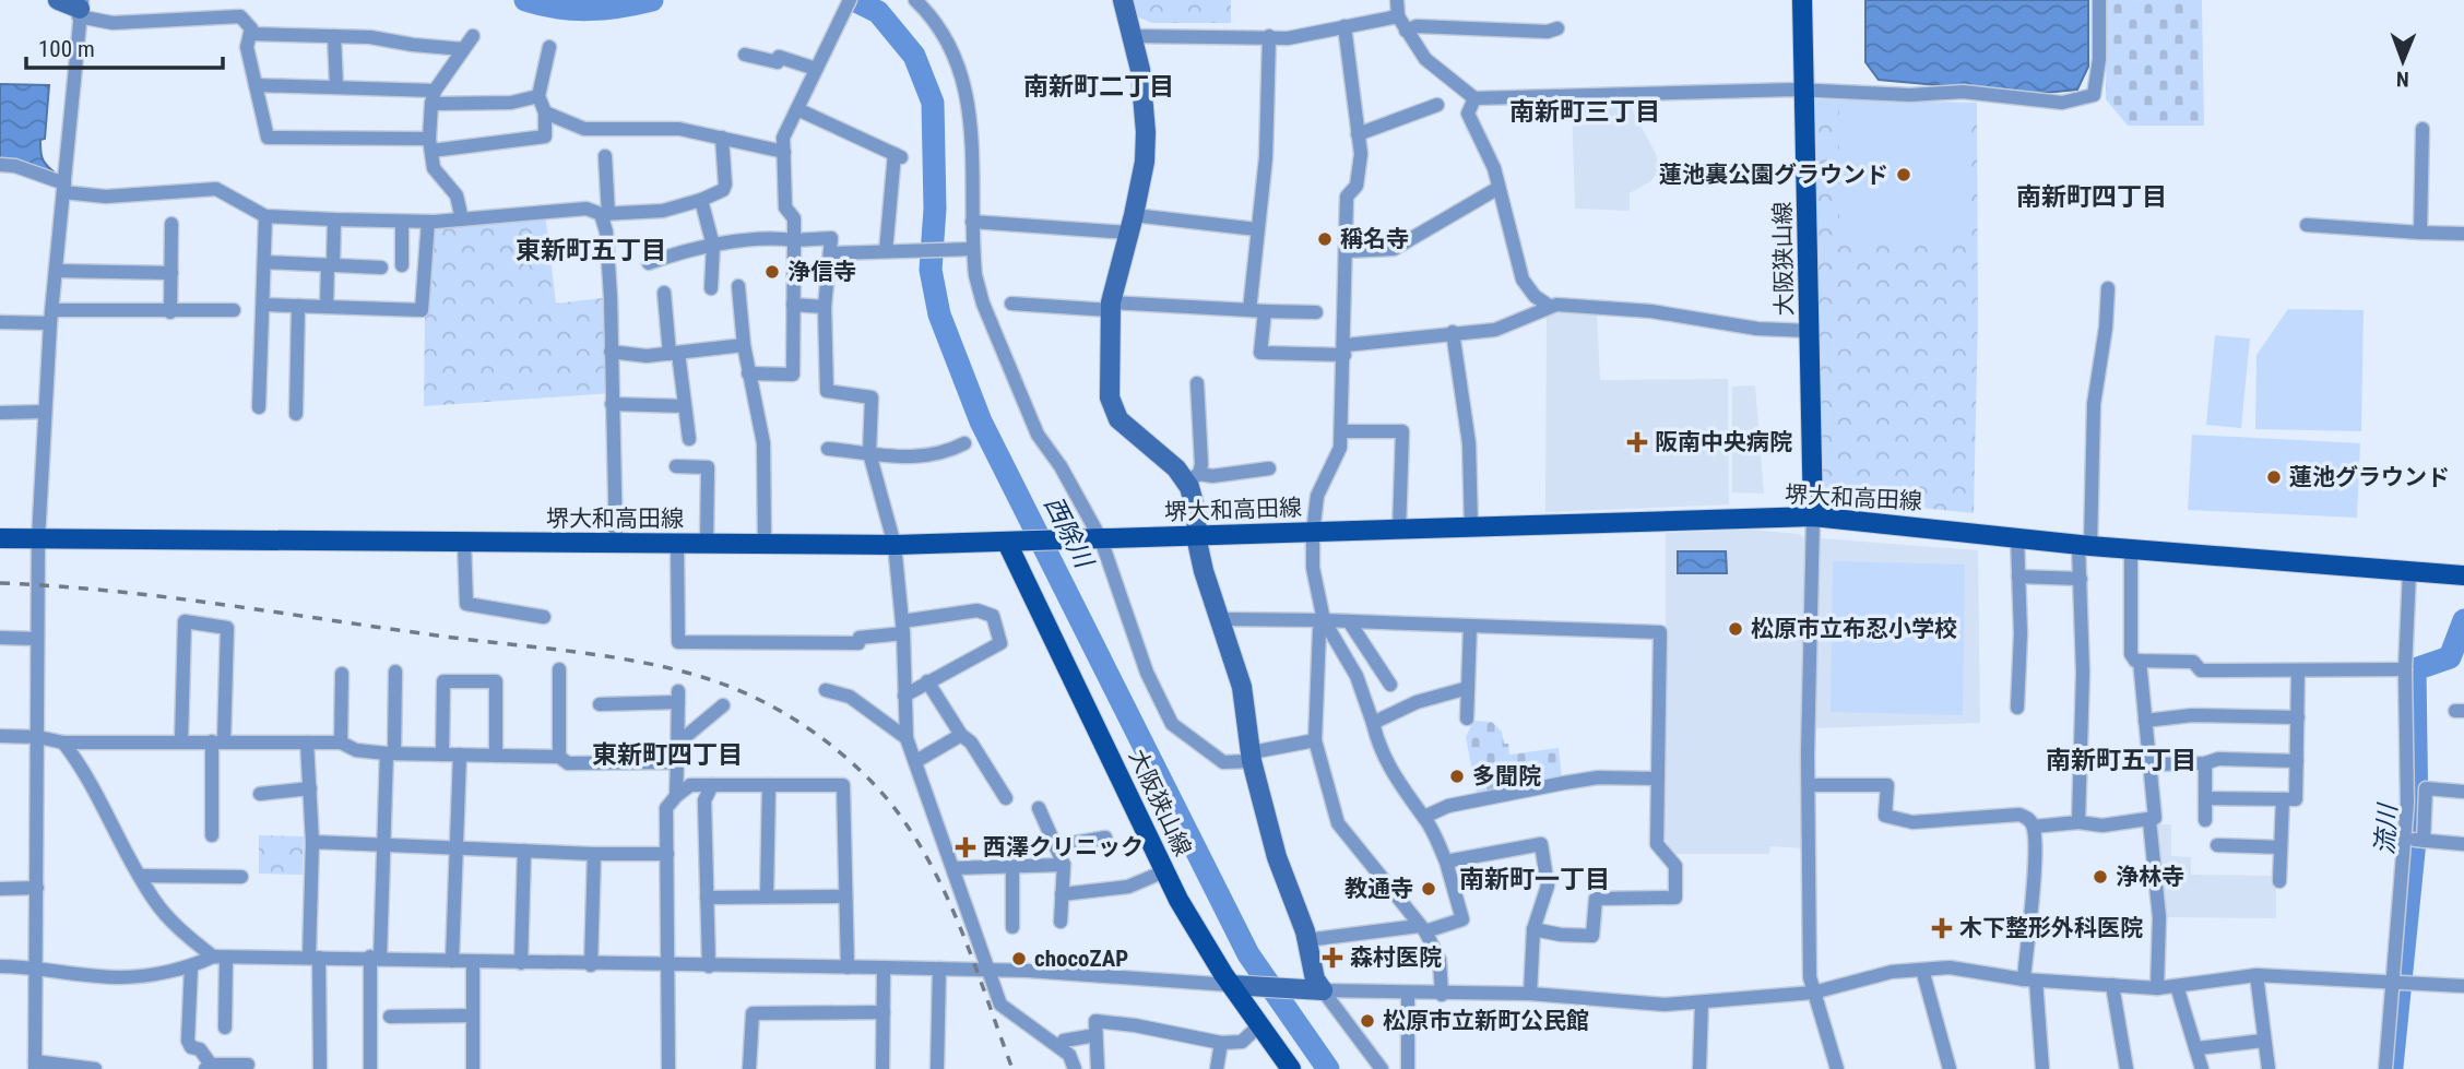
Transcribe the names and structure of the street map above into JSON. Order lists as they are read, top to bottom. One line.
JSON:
{"streets":{"main road":["大阪狭山線","堺大和高田線"]},"crossings":[["大阪狭山線","堺大和高田線"]],"districts":["南新町二丁目","南新町三丁目","南新町四丁目","東新町五丁目","東新町四丁目","南新町五丁目","南新町一丁目"],"water":["西除川","流川"],"places":{"other":["蓮池裏公園グラウンド","稱名寺","浄信寺","蓮池グラウンド","松原市立布忍小学校","多聞院","浄林寺","教通寺","chocoZAP","松原市立新町公民館"],"health":["阪南中央病院","西澤クリニック","木下整形外科医院","森村医院"]},"scale_bar":"100 m","north":"bottom"}
